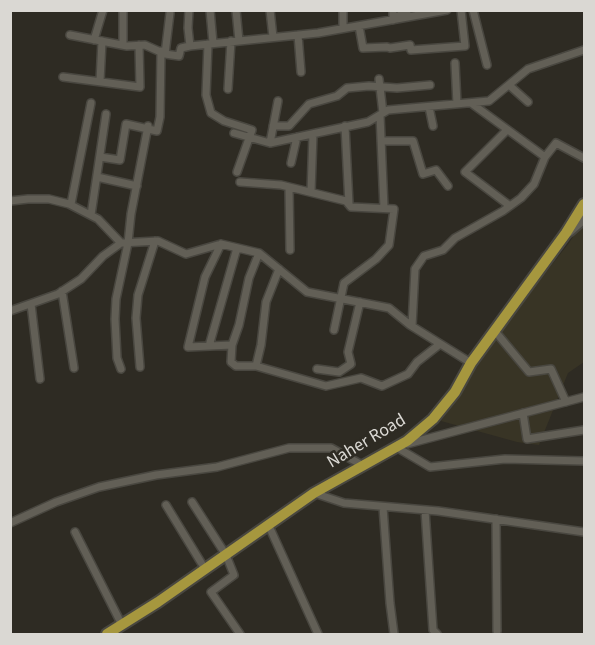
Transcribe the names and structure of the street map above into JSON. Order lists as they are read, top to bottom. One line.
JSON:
{"streets":{"main road":["Naher Road"]}}
